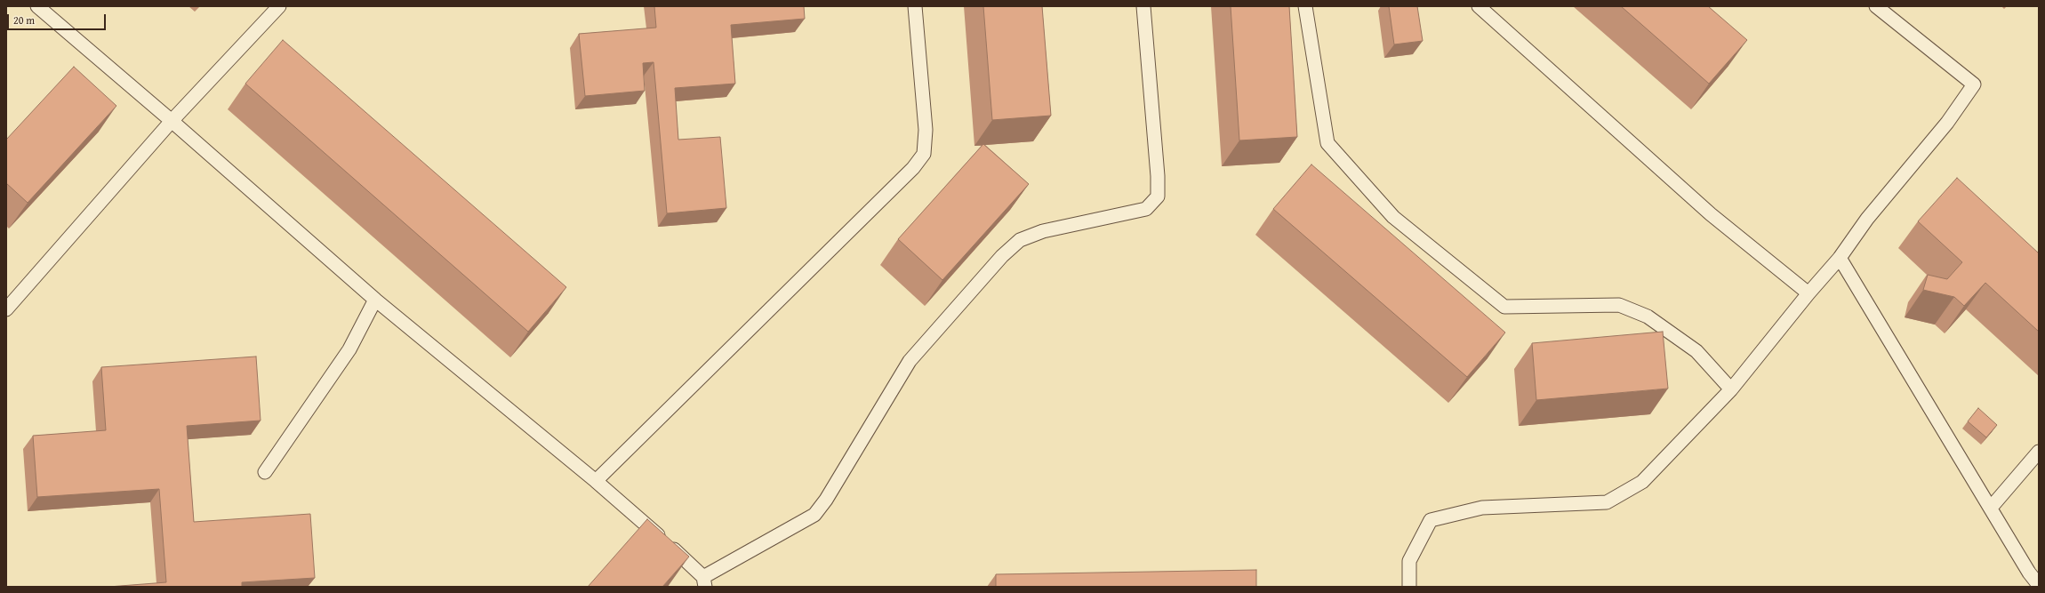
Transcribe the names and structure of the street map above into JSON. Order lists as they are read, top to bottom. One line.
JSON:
{"scale_bar":"20 m"}
